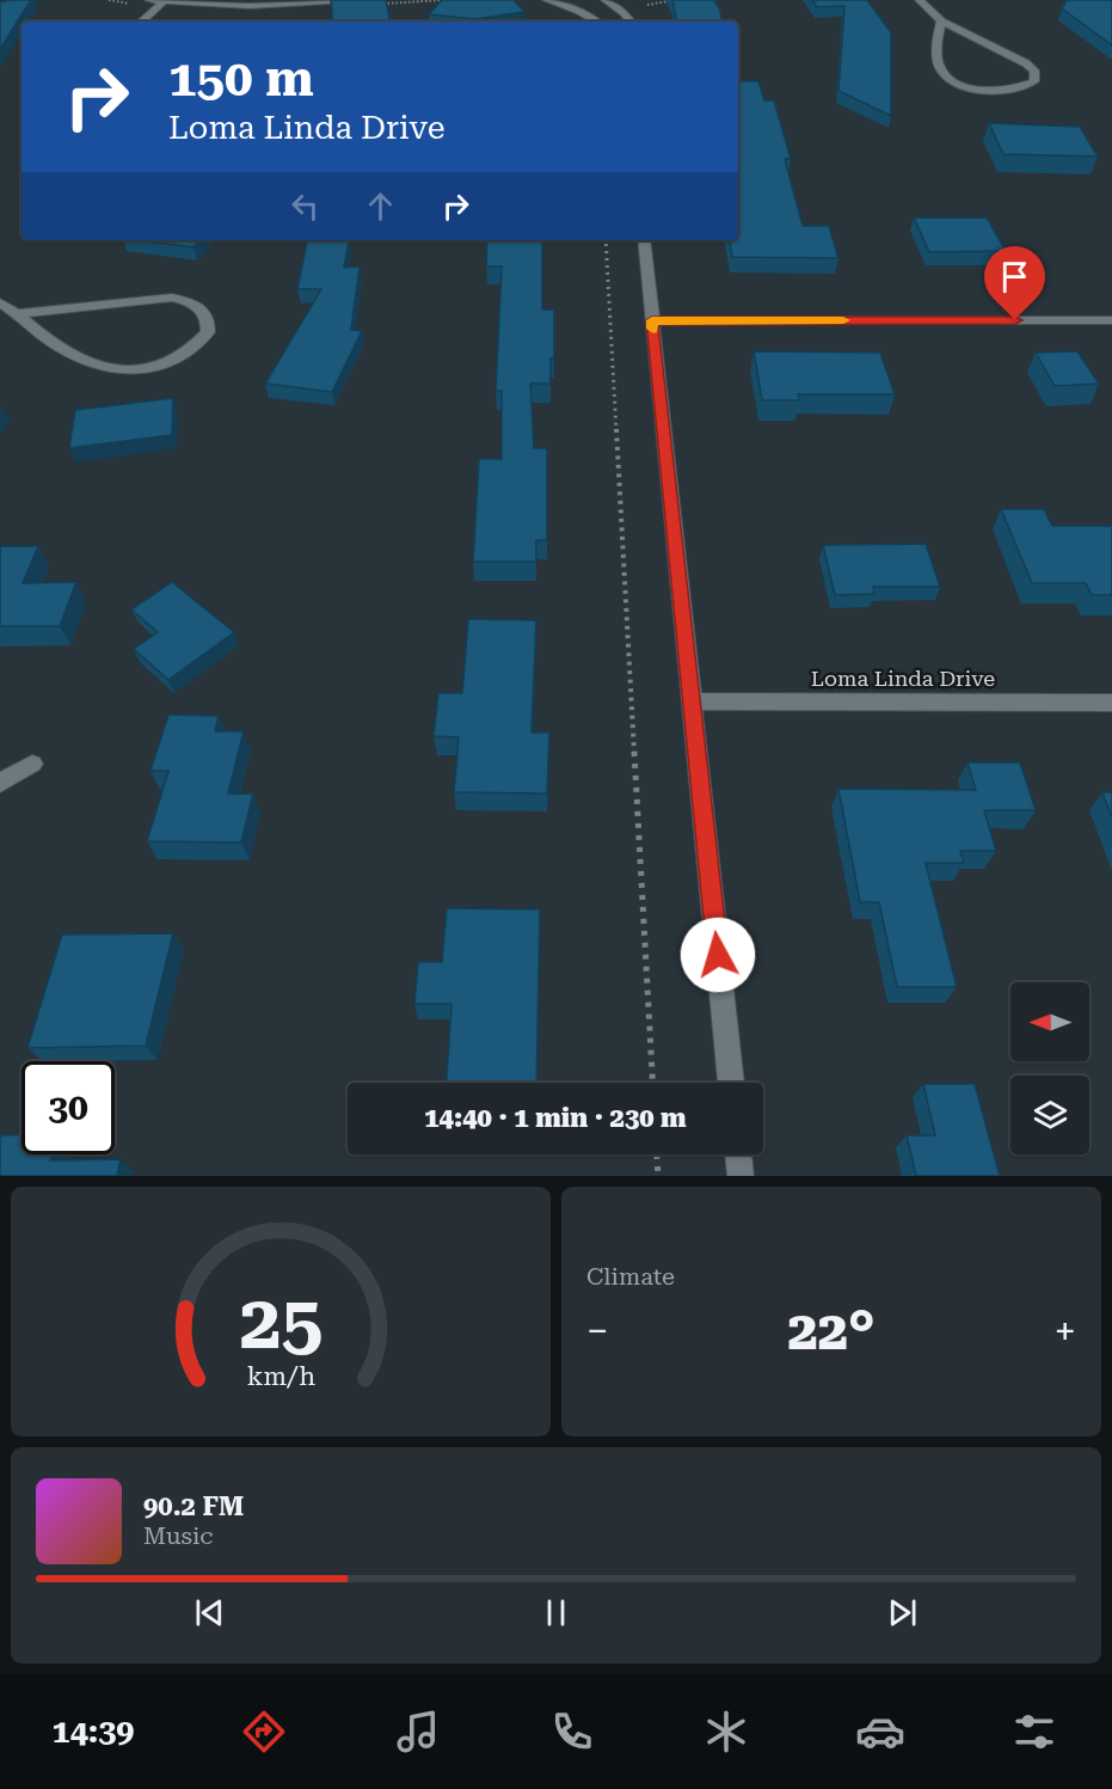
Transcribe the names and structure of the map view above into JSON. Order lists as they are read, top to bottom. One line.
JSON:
{"streets":{"street":["Loma Linda Drive"]},"north":"left","page":{"turn":["150 m","Loma Linda Drive"],"limit":"30","trip":"14:40 · 1 min · 230 m","tile":"Climate","heat":["−","22°","+"],"song":["90.2 FM","Music"],"tabs":"14:39","gauge":["25","km/h"]}}
